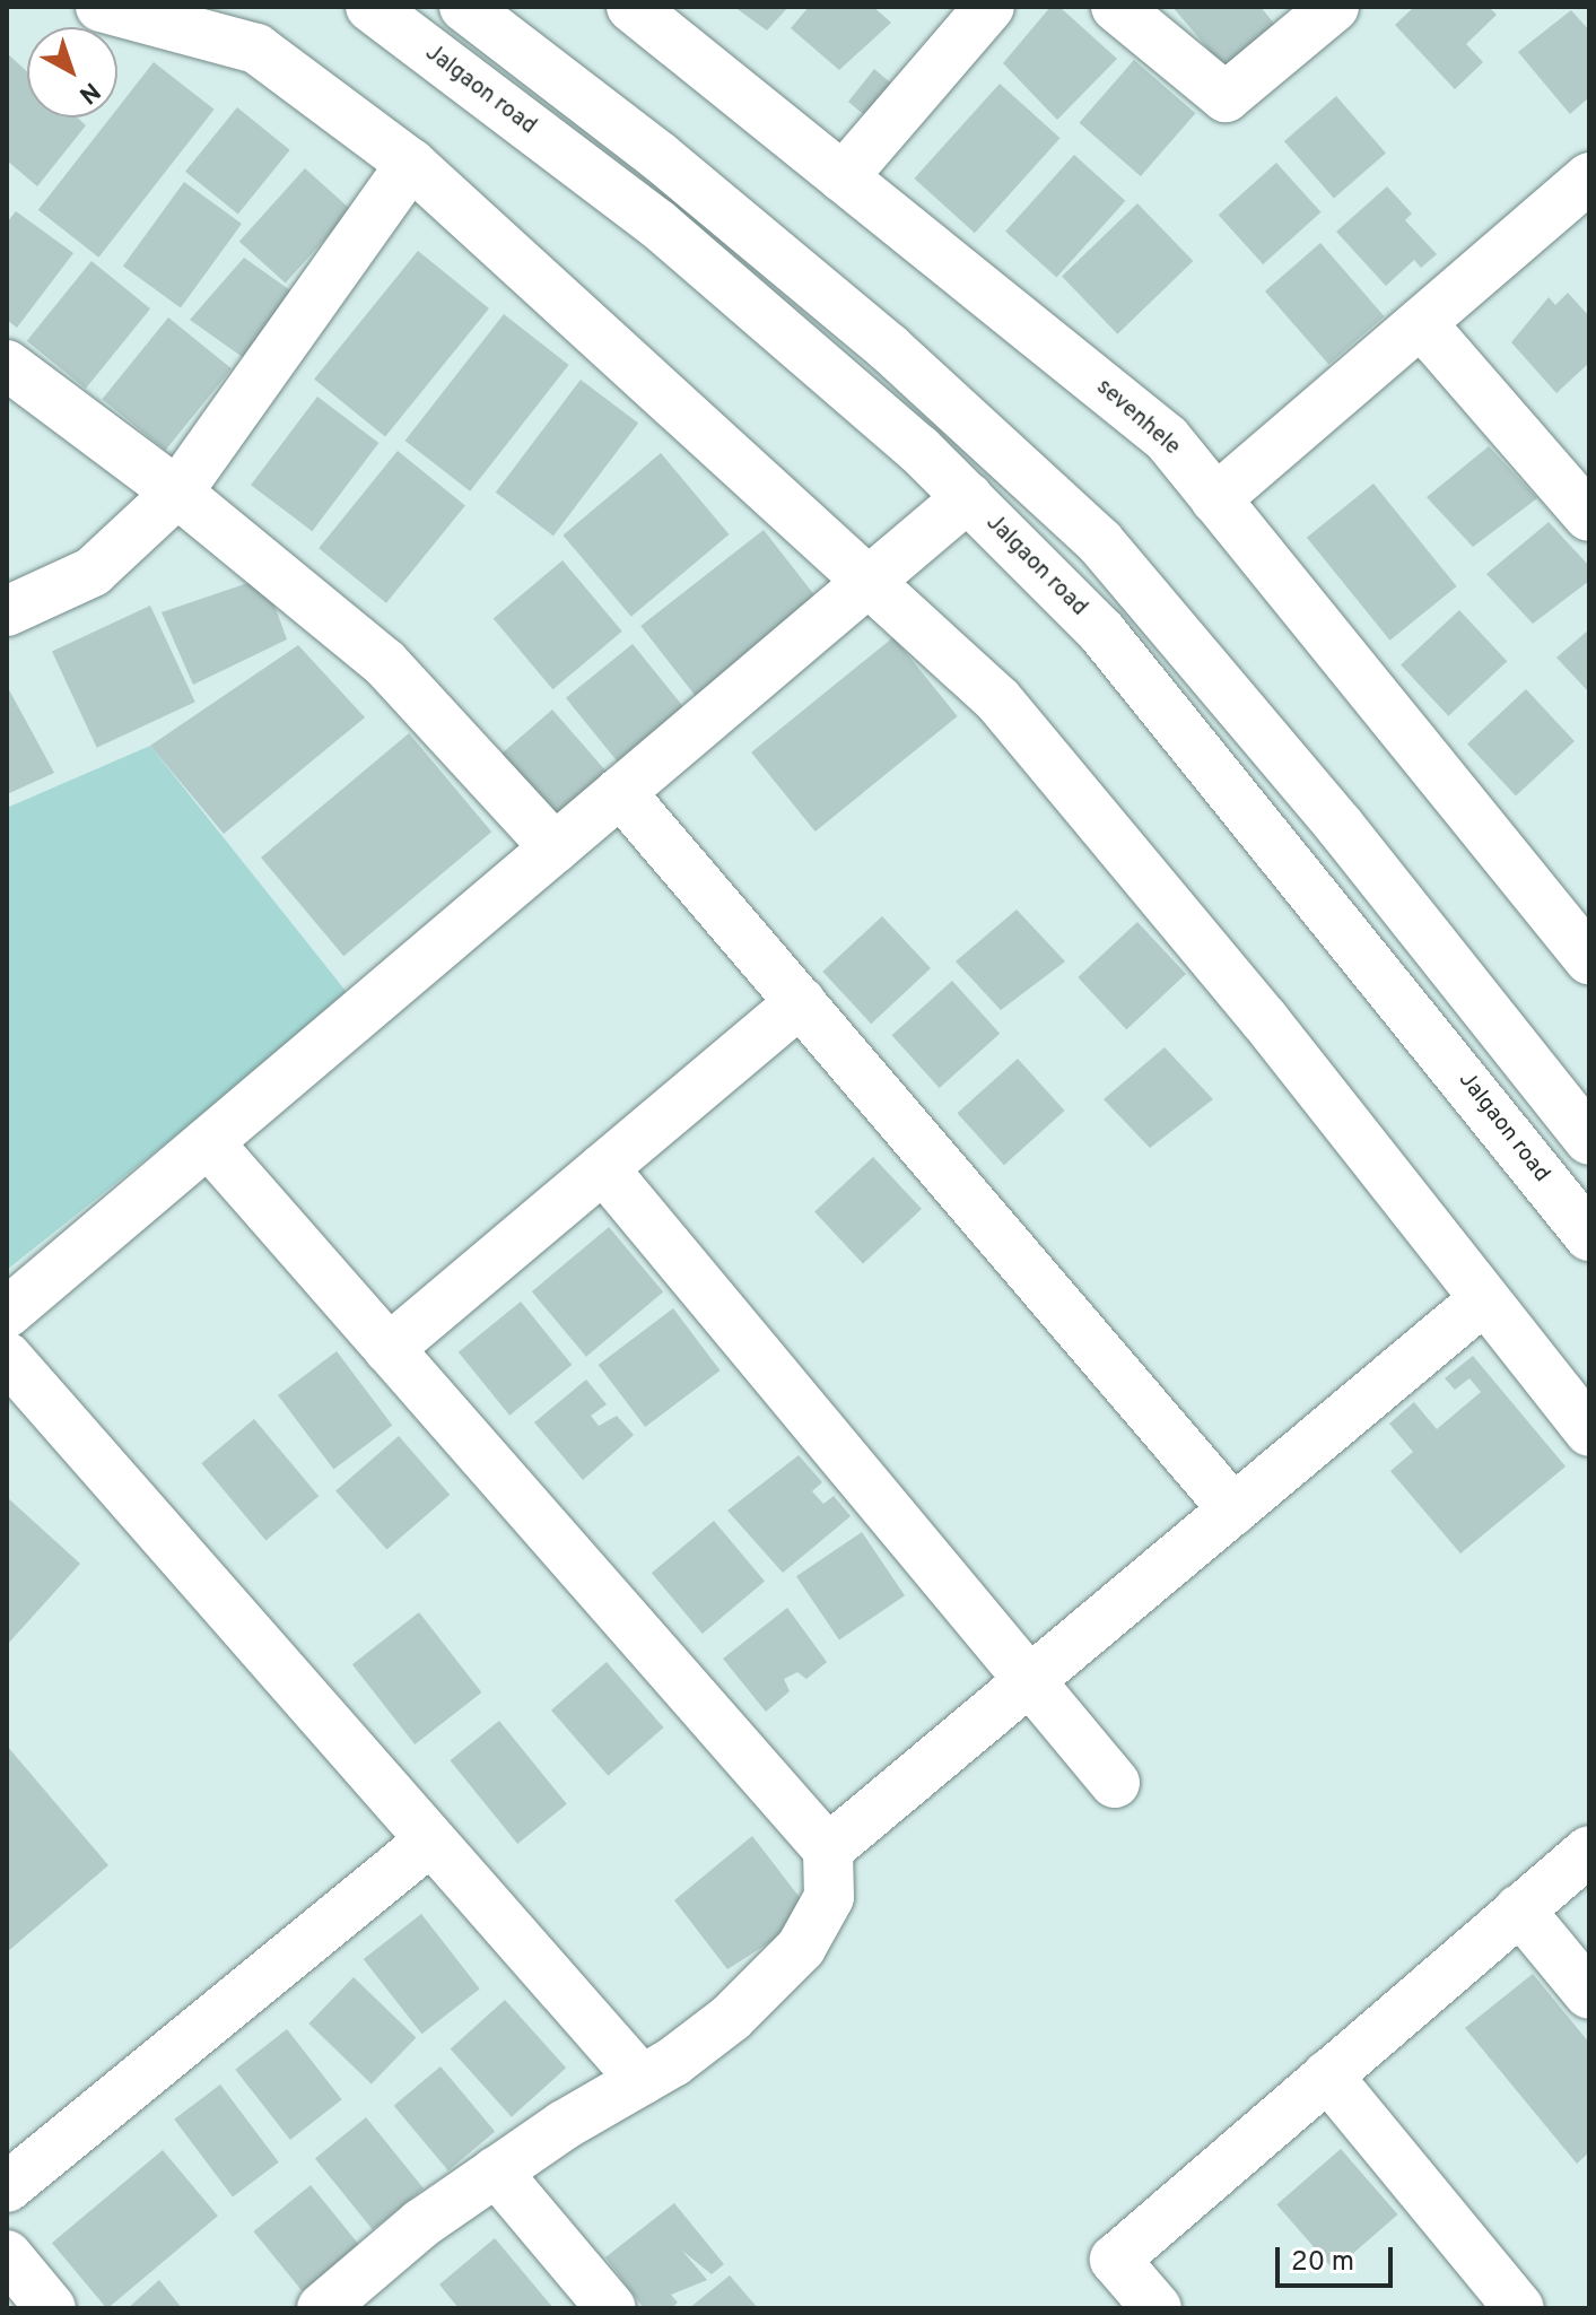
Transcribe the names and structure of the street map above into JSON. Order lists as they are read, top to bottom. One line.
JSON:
{"streets":{"main road":["Jalgaon road","sevenhele"]},"scale_bar":"20 m","north":"bottom right"}
